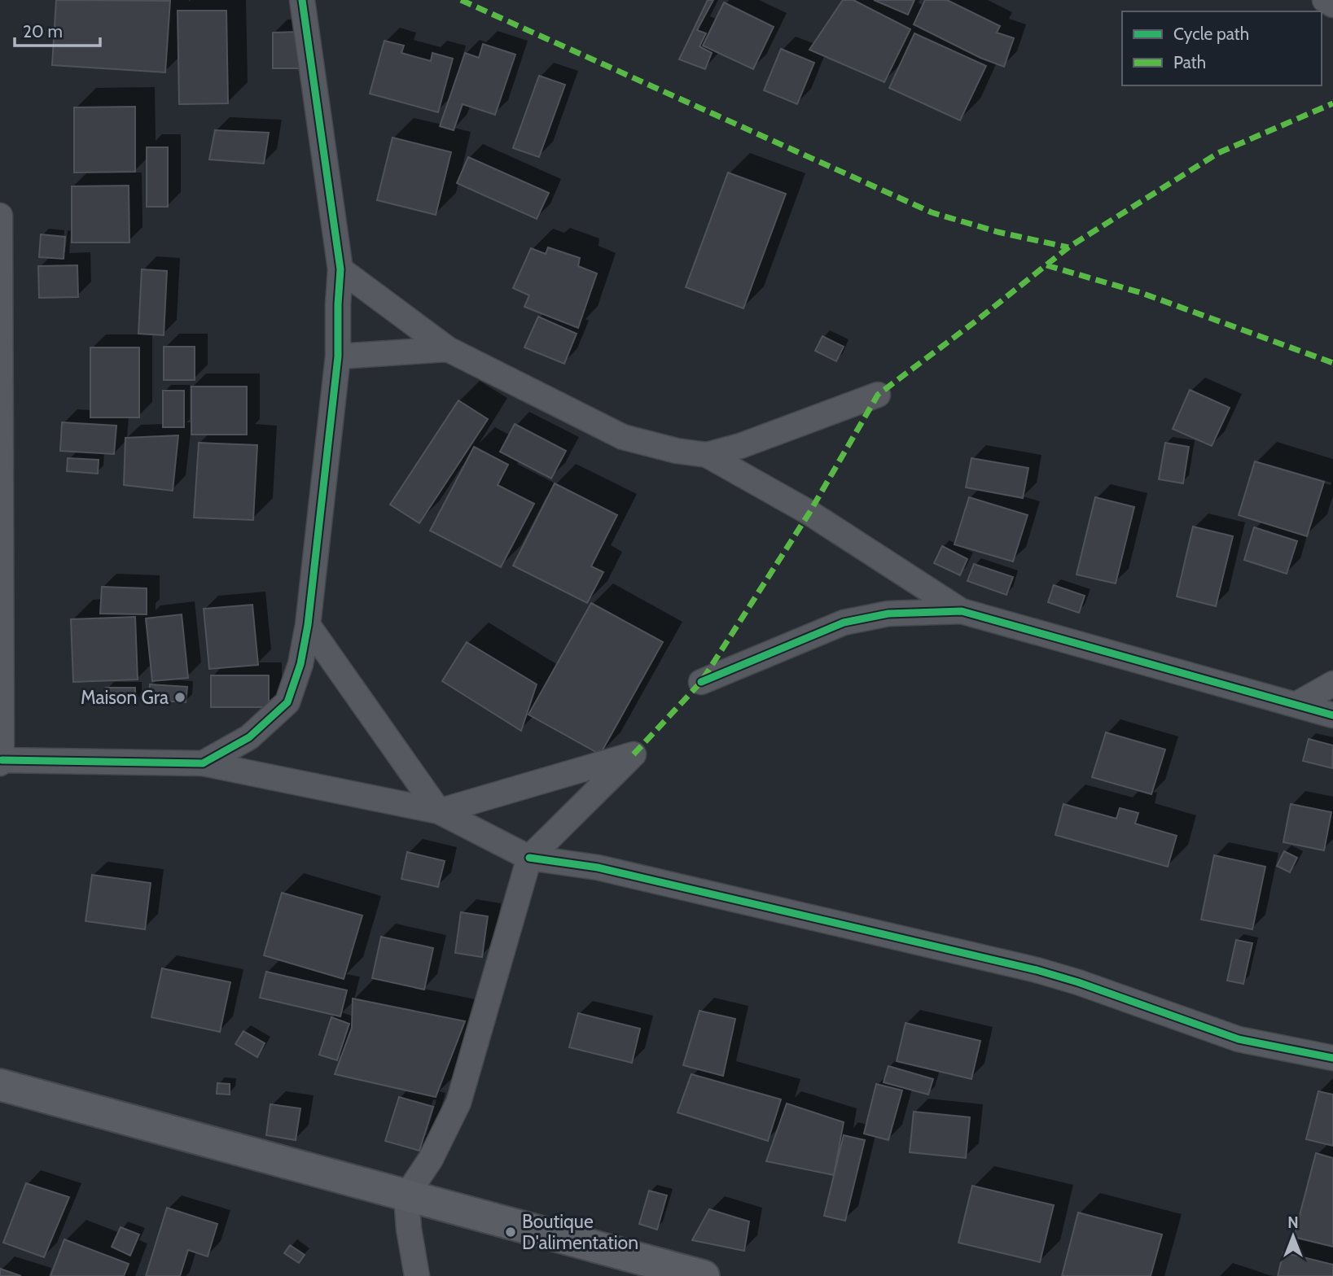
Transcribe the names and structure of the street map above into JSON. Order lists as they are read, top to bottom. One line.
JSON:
{"places":["Maison Gra","Boutique D'alimentation"],"legend":["Cycle path","Path"],"scale_bar":"20 m","north":"top"}
